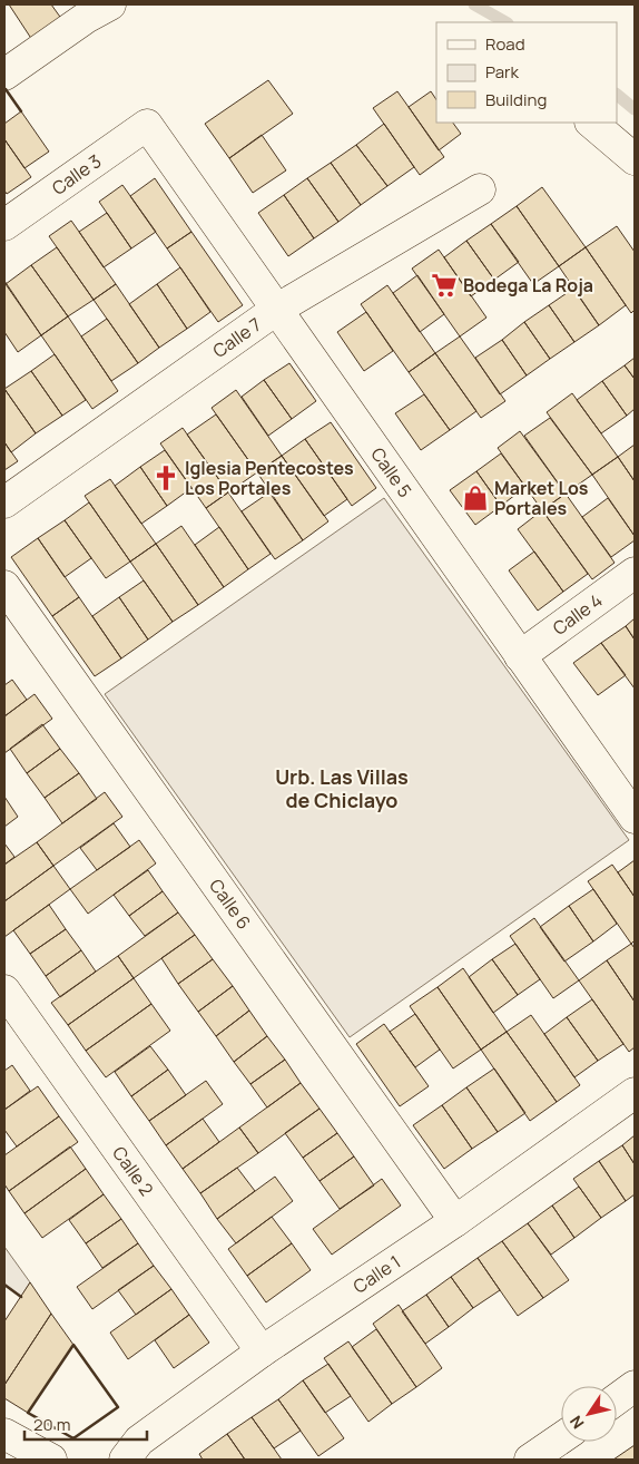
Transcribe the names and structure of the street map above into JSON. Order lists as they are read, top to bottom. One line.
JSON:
{"streets":{"street":["Calle 3","Calle 7","Calle 5","Calle 4","Calle 6","Calle 2","Calle 1"]},"crossings":[["Calle 3","Calle 5"],["Calle 7","Calle 5"],["Calle 5","Calle 4"],["Calle 6","Calle 1"],["Calle 2","Calle 1"]],"districts":["Urb. Las Villas de Chiclayo"],"places":{"supermarket":["Bodega La Roja"],"church":["Iglesia Pentecostes Los Portales"],"shop":["Market Los Portales"]},"legend":["Road","Park","Building"],"scale_bar":"20 m","north":"bottom left"}
